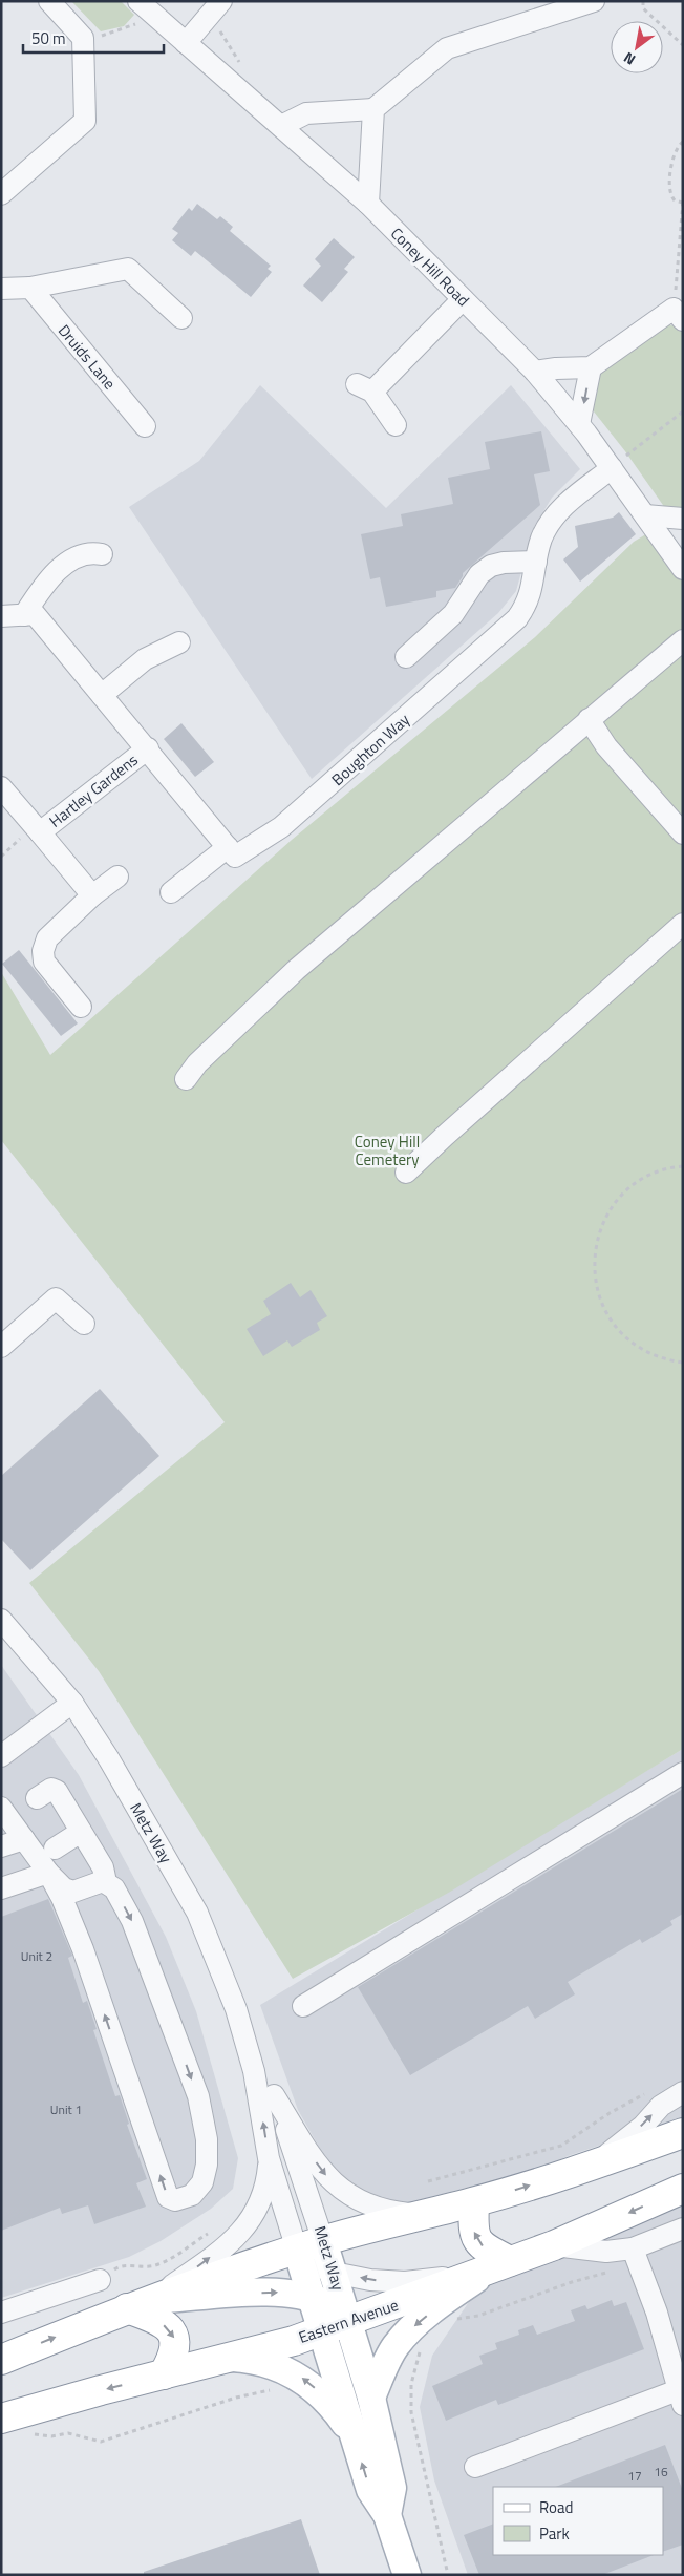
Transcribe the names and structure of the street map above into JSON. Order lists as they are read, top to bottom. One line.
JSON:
{"streets":{"highway":["Eastern Avenue"],"main road":["Metz Way"],"street":["Coney Hill Road","Druids Lane","Boughton Way","Hartley Gardens"]},"crossings":[["Coney Hill Road","Boughton Way"],["Metz Way","Eastern Avenue"]],"parks":["Coney Hill Cemetery"],"house_numbers":["Unit 2","Unit 1","16","17"],"legend":["Road","Park"],"scale_bar":"50 m","north":"bottom left"}
